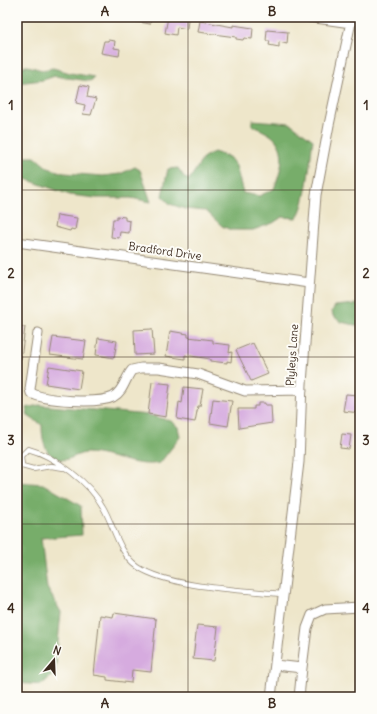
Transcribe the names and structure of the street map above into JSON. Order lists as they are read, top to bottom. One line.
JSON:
{"streets":{"street":["Bradford Drive","Plyleys Lane"]},"crossings":[["Bradford Drive","Plyleys Lane"]],"north":"top","grid":{"columns":["A","B"],"rows":["1","2","3","4"]}}
